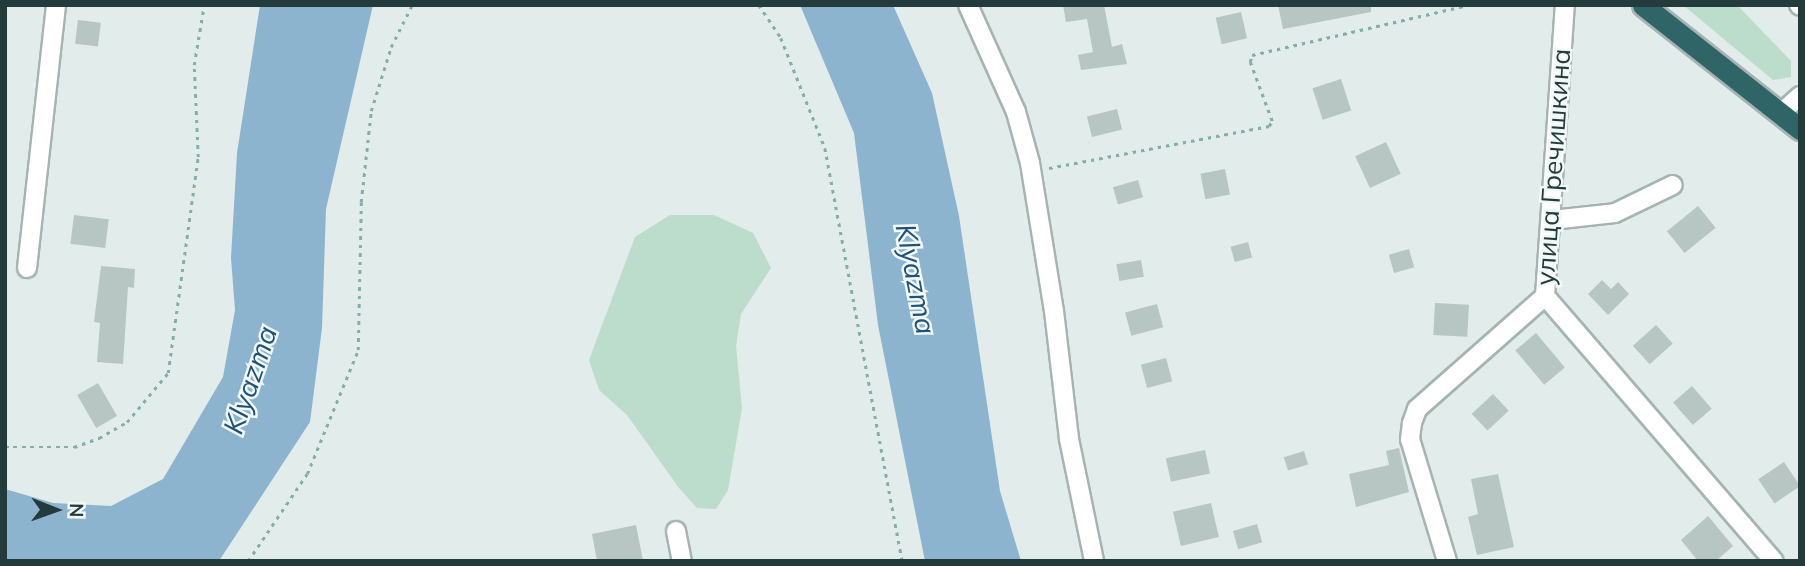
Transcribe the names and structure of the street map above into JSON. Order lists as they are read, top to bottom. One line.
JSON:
{"streets":{"street":["улица Гречишкина"]},"water":["Klyazma"],"north":"right"}
